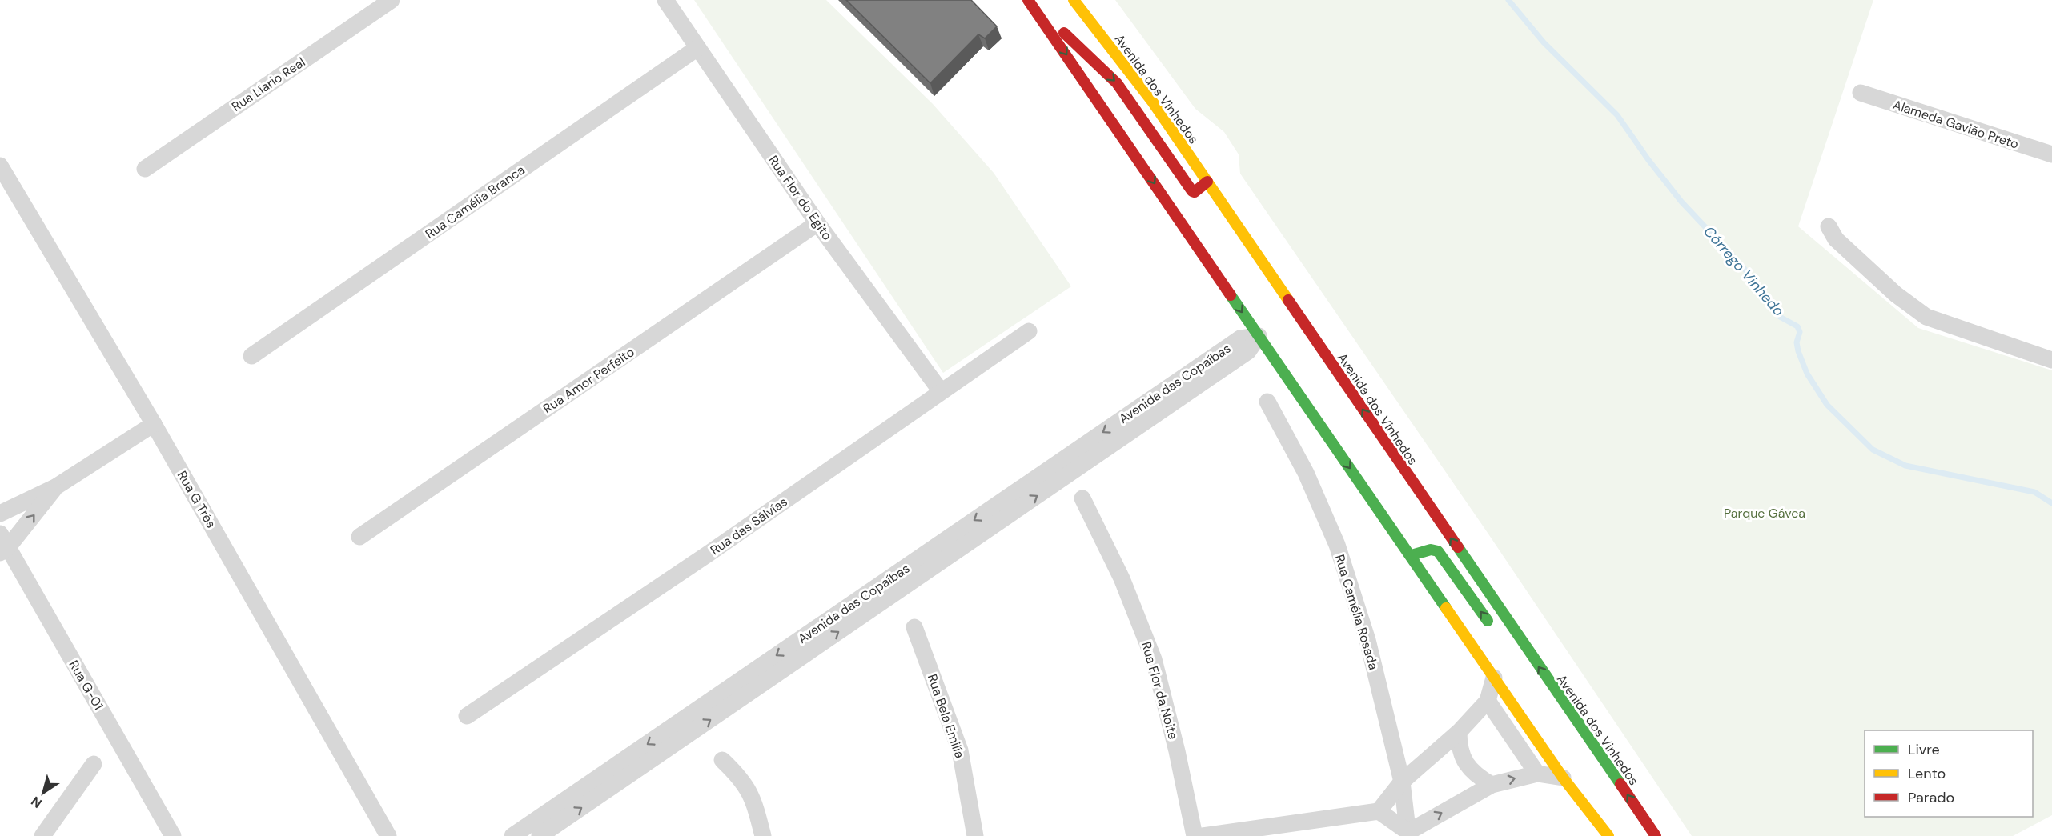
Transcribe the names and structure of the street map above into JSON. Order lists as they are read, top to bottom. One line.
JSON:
{"streets":{"main road":["Avenida dos Vinhedos"],"street":["Rua Líario Real","Alameda Gavião Preto","Rua Flor do Egito","Rua Camélia Branca","Rua Amor Perfeito","Avenida das Copaíbas","Rua G Três","Rua das Sálvías","Rua Camélia Rosada","Rua G-01","Rua Flor da Noite","Rua Bela Emilía"]},"crossings":[["Rua Flor do Egito","Rua Camélia Branca"],["Rua Flor do Egito","Rua Amor Perfeito"],["Rua Flor do Egito","Rua das Sálvías"]],"water":["Córrego Vinhedo"],"parks":["Parque Gávea"],"legend":["Livre","Lento","Parado"],"north":"bottom left"}
